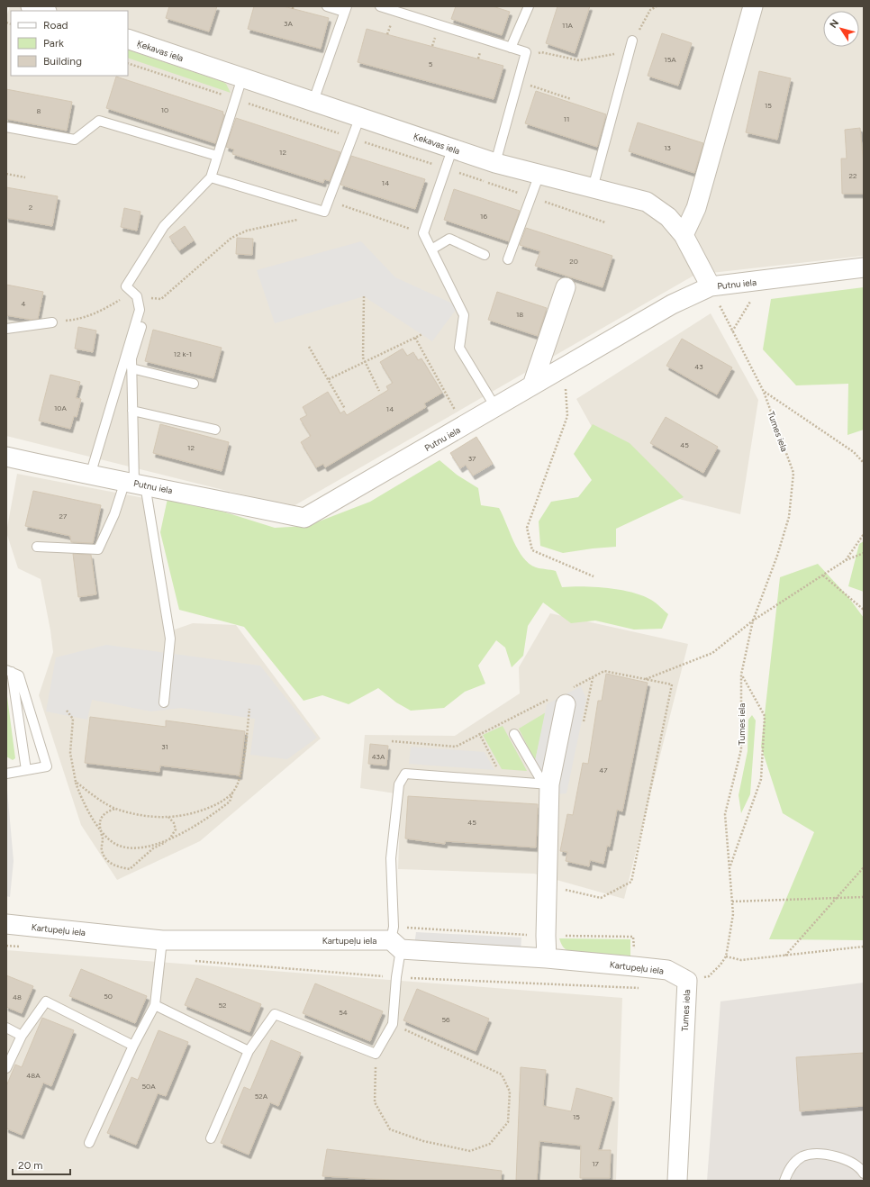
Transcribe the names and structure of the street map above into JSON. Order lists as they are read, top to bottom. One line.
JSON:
{"streets":{"street":["Ķekavas iela","Putnu iela","Tumes iela","Kartupeļu iela"]},"crossings":[["Ķekavas iela","Putnu iela"],["Ķekavas iela","Tumes iela"],["Putnu iela","Tumes iela"],["Tumes iela","Kartupeļu iela"]],"house_numbers":["3A","11A","15A","5","15","10","8","11","13","12","22","14","2","16","20","4","18","12 k-1","43","10A","14","45","12","37","27","31","43A","47","45","50","48","52","54","56","48A","50A","52A","15","17"],"legend":["Road","Park","Building"],"scale_bar":"20 m","north":"top left"}
